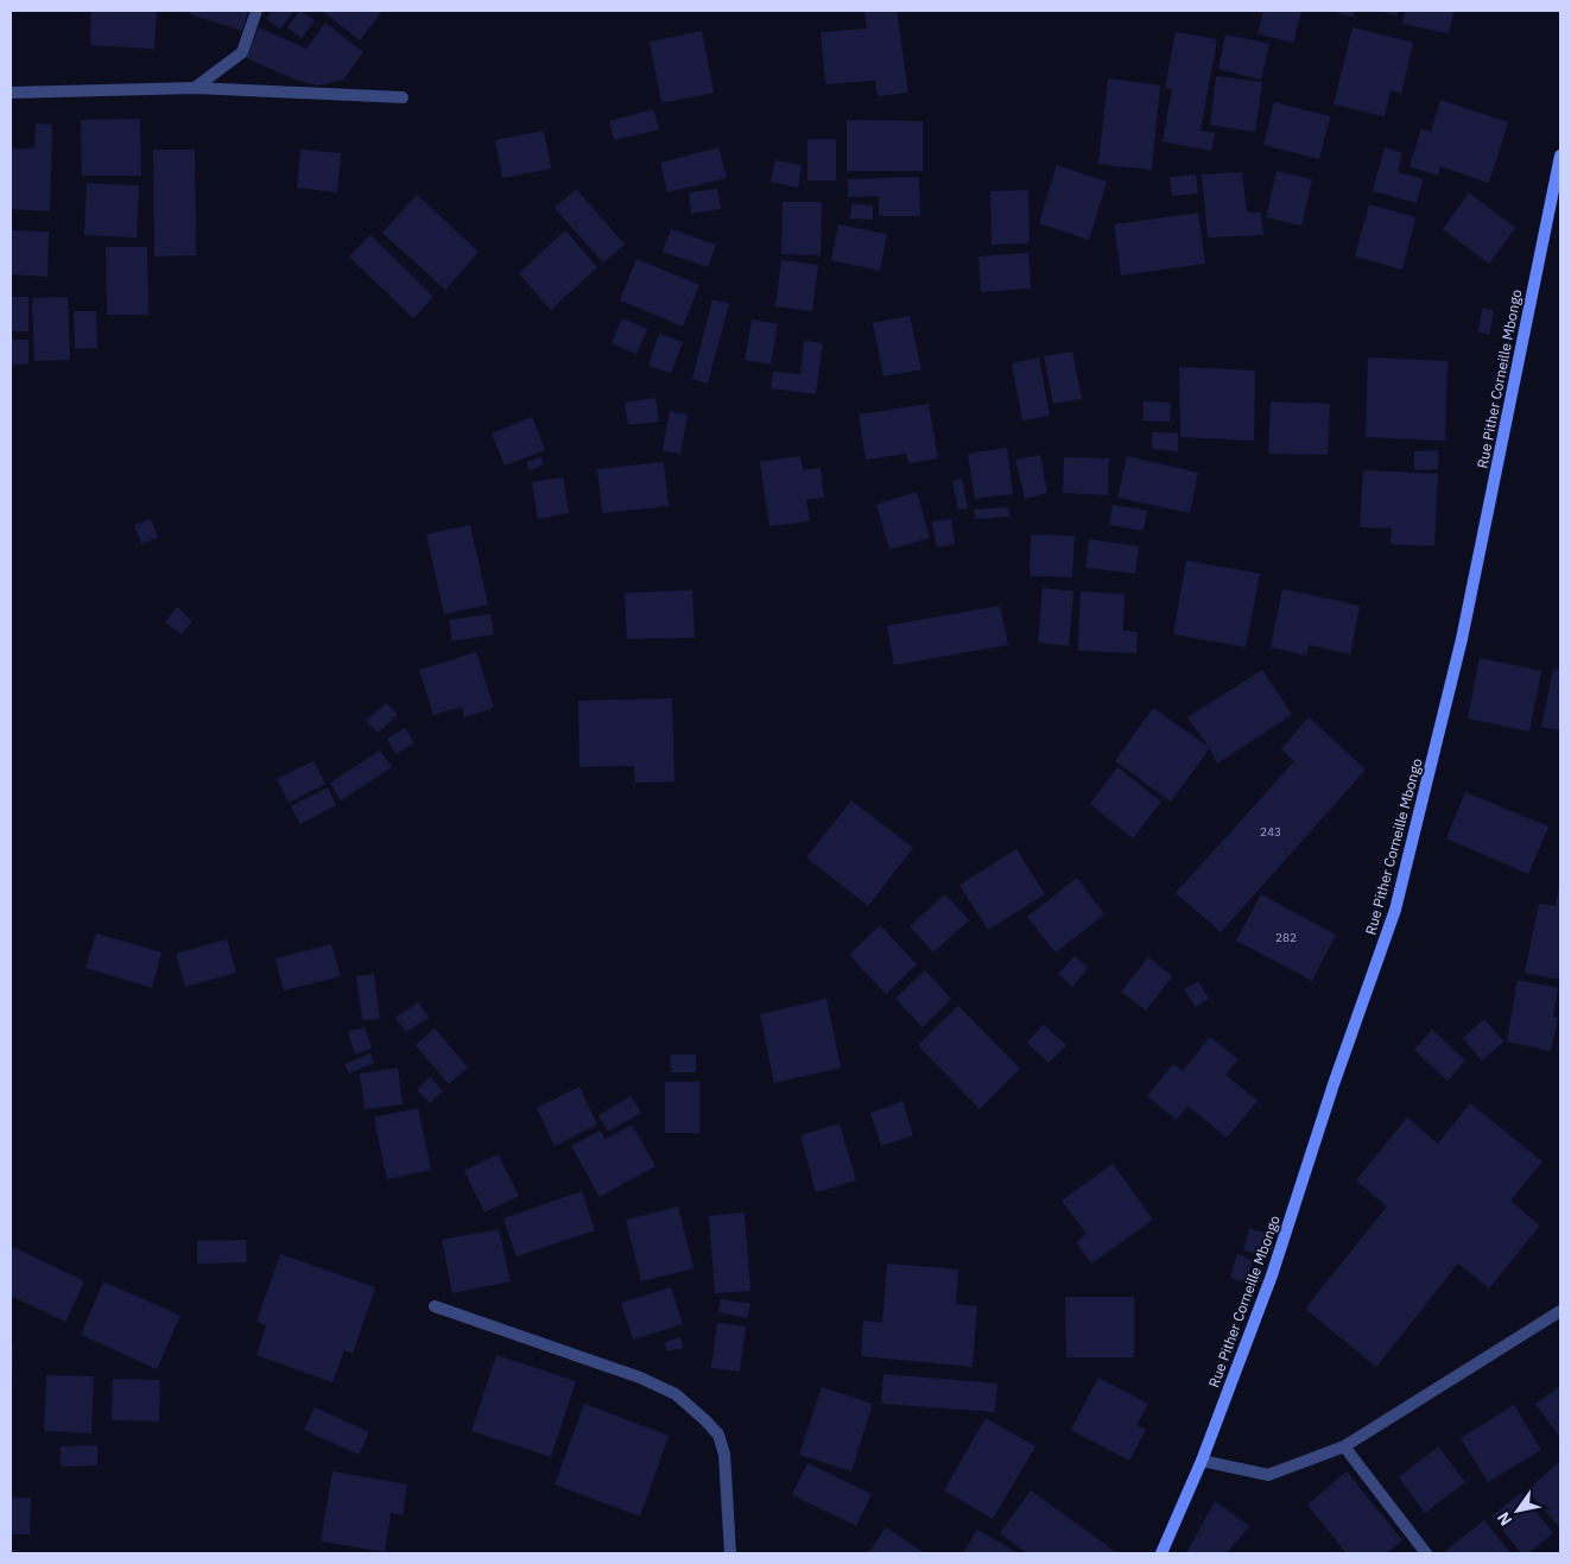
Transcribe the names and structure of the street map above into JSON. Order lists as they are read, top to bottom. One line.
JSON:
{"streets":{"street":["Rue Pither Corneille Mbongo"]},"house_numbers":["243","282"],"north":"bottom left"}
